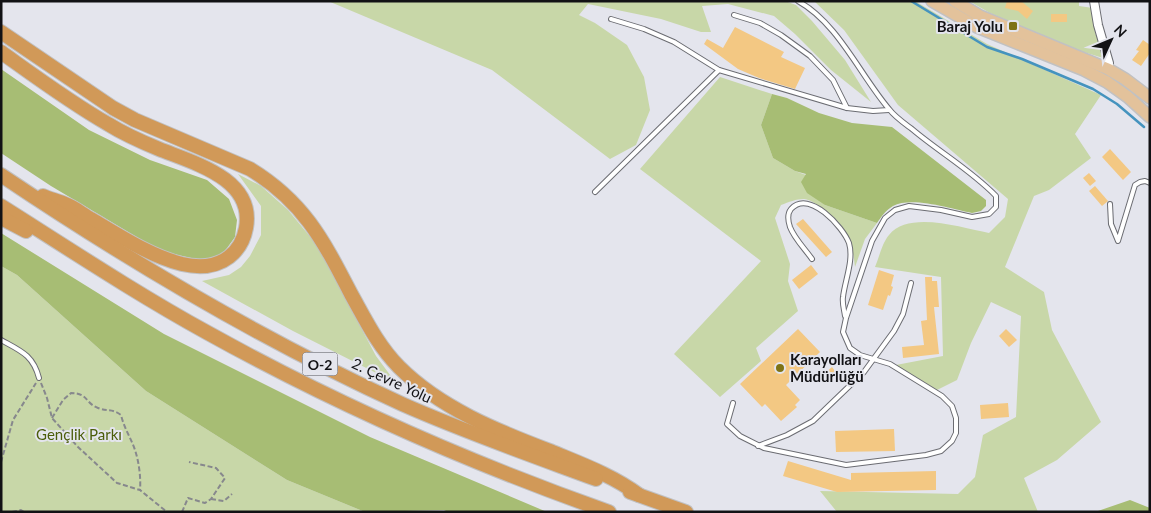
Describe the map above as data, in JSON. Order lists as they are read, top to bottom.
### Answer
{
  "streets": {
    "highway": ["O-2", "2. Çevre Yolu"]
  },
  "parks": ["Gençlik Parkı"],
  "places": {
    "transit": ["Baraj Yolu"],
    "other": ["Karayolları Müdürlüğü"]
  },
  "north": "top right"
}
